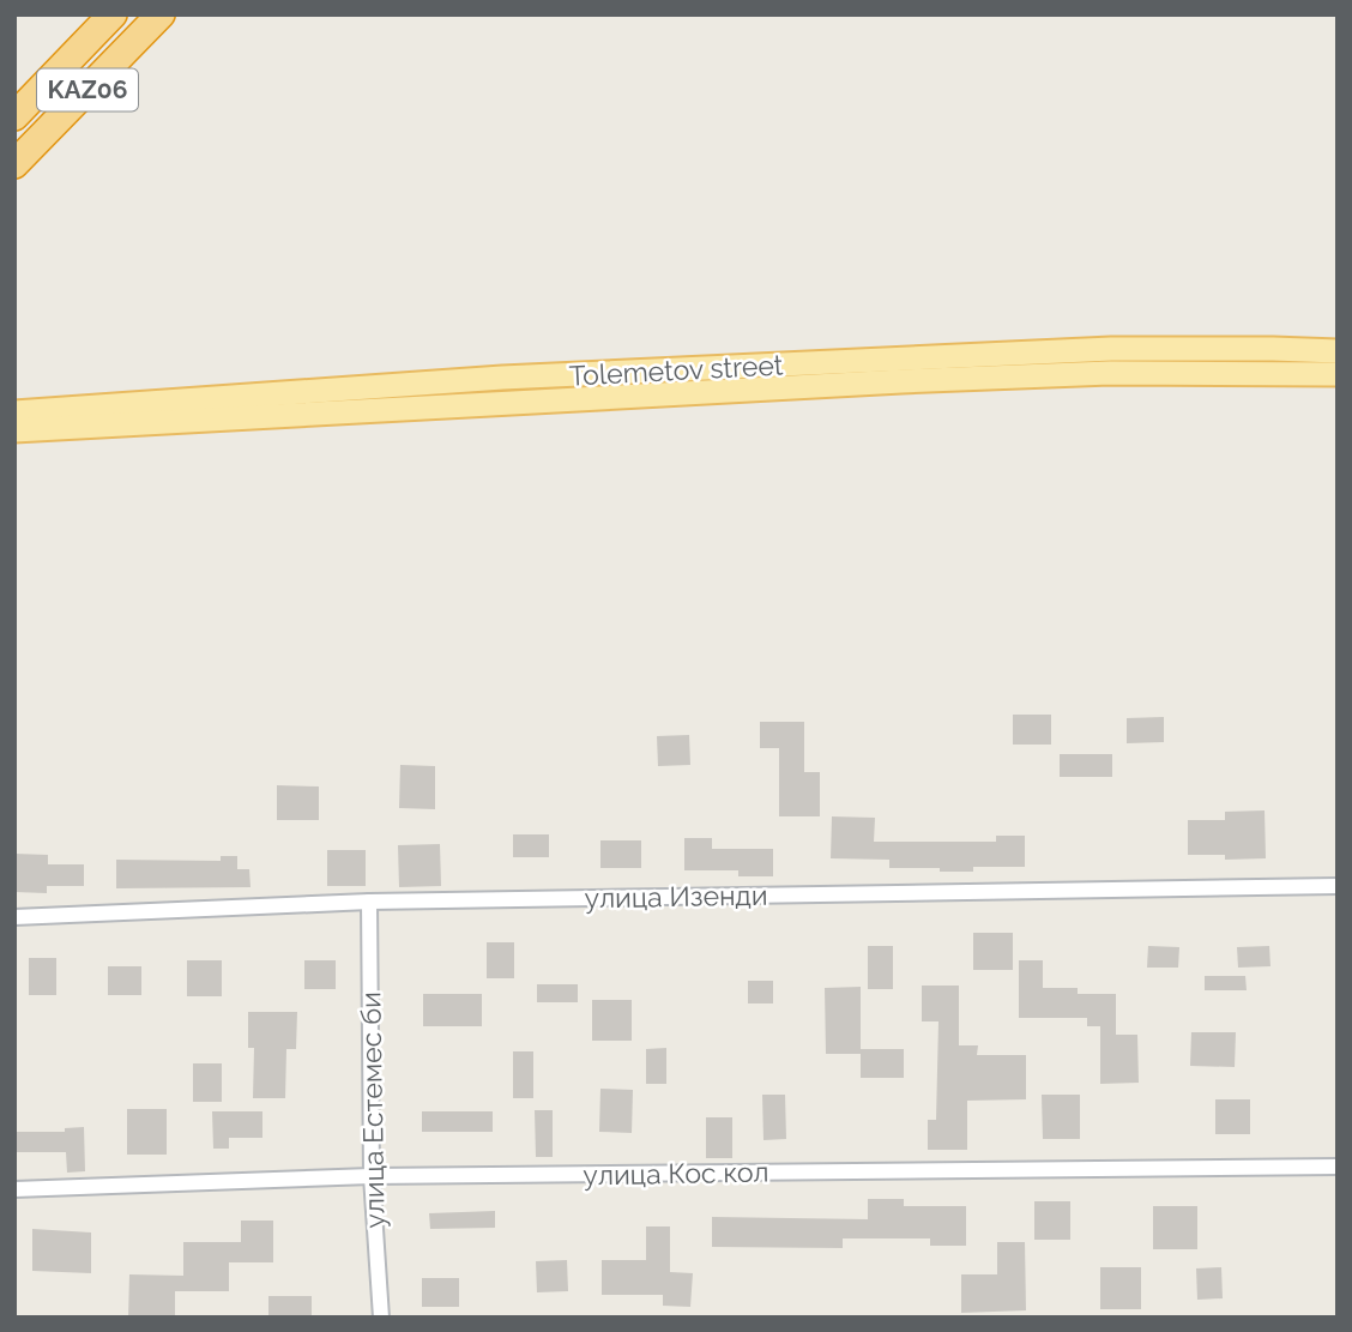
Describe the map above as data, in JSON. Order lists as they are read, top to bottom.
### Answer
{
  "streets": {
    "highway": ["KАZ06"],
    "main road": ["Tolemetov street"],
    "street": ["улица Изенди", "улица Естемес би", "улица Кос кол"]
  },
  "crossings": [
    ["улица Изенди", "улица Естемес би"],
    ["улица Естемес би", "улица Кос кол"]
  ]
}
